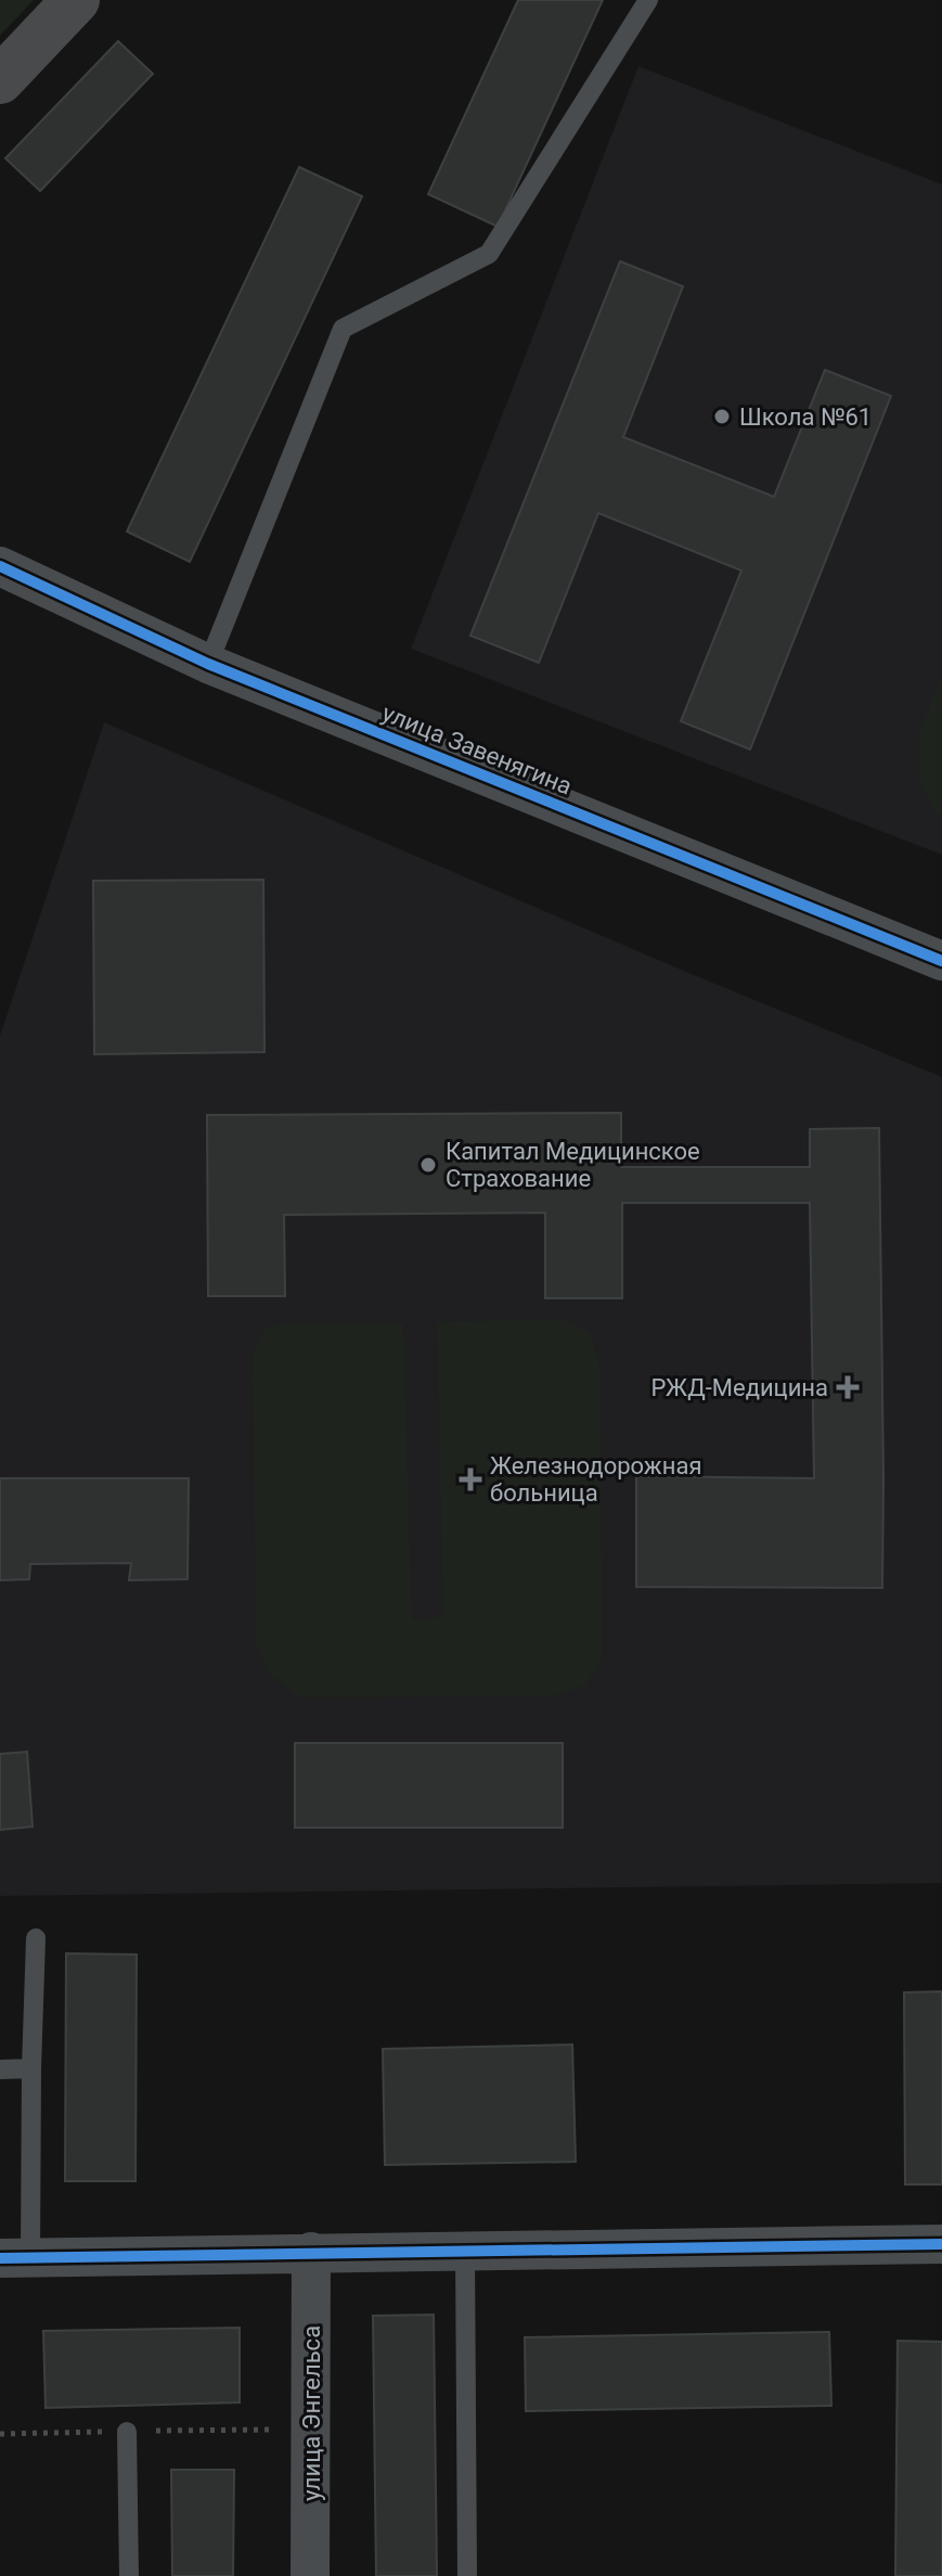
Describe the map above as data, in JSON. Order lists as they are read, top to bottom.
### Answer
{
  "streets": {
    "street": ["улица Завенягина", "улица Энгельса"]
  },
  "places": {
    "other": ["Школа №61", "Капитал Медицинское Страхование"],
    "health": ["РЖД-Медицина", "Железнодорожная больница"]
  }
}
